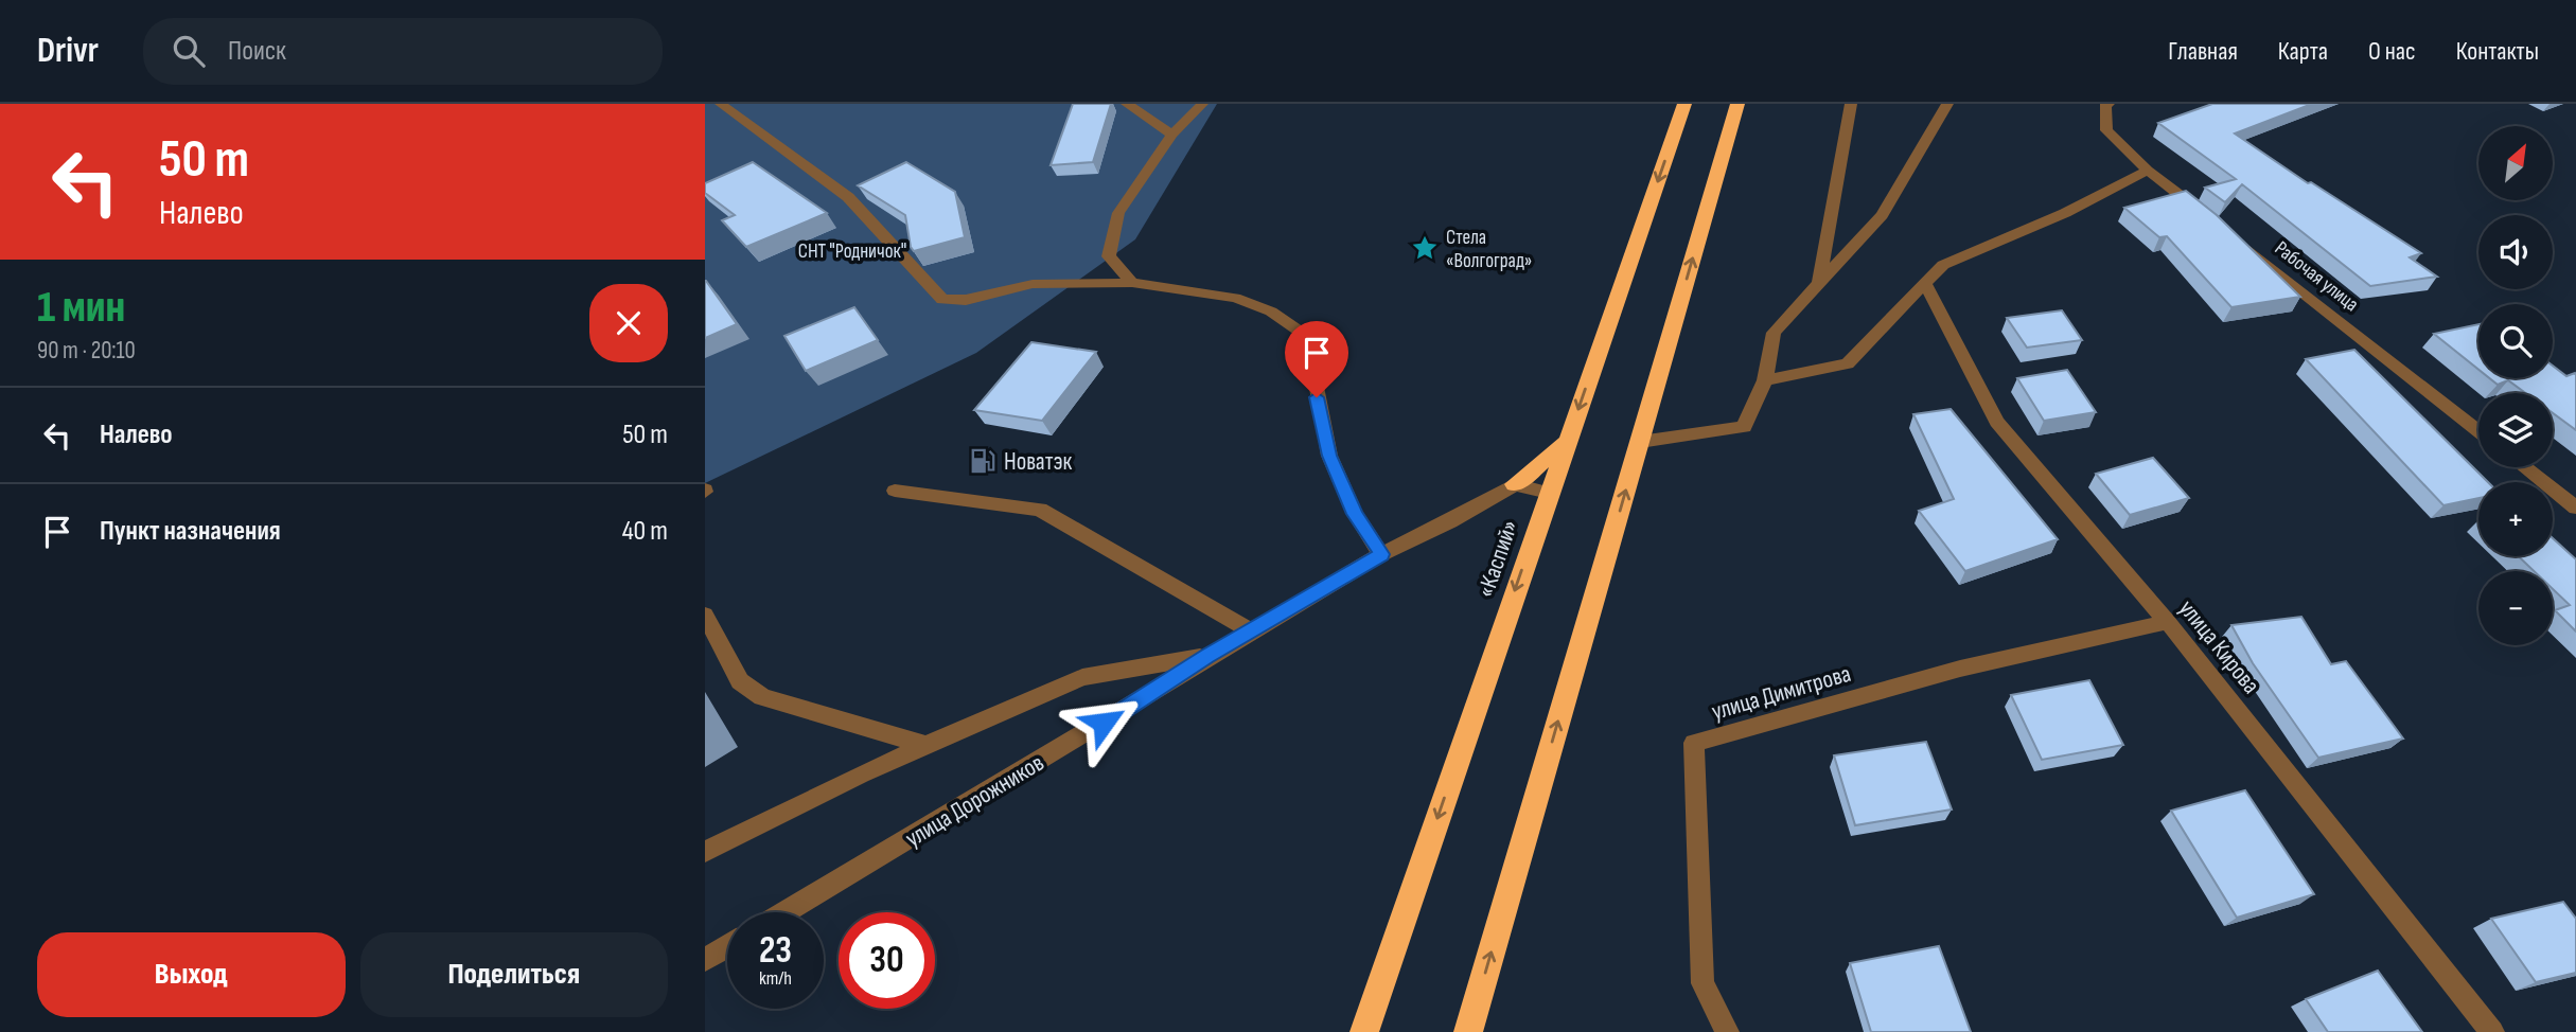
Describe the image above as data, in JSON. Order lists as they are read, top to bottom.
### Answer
{
  "streets": {
    "highway": ["«Каспий»"],
    "street": [
      "Рабочая улица",
      "улица Кирова",
      "улица Димитрова",
      "улица Дорожников"
    ]
  },
  "crossings": [
    ["улица Кирова", "улица Димитрова"]
  ],
  "parks": ["СНТ \"Родничок\""],
  "places": {
    "place": ["Стела «Волгоград»"],
    "fuel station": ["Новатэк"]
  },
  "north": "top right",
  "page": {
    "header": "Drivr",
    "search": "Поиск",
    "nav": [
      "Главная",
      "Карта",
      "О нас",
      "Контакты"
    ],
    "turn": ["50 m", "Налево"],
    "map_buttons": ["+", "−"],
    "heading": ["1 мин", "90 m · 20:10"],
    "list": [
      {
        "name": "Налево",
        "value": "50 m"
      },
      {
        "name": "Пункт назначения",
        "value": "40 m"
      }
    ],
    "speed": "23 km/h",
    "limit": "30",
    "buttons": ["Выход", "Поделиться"]
  }
}
